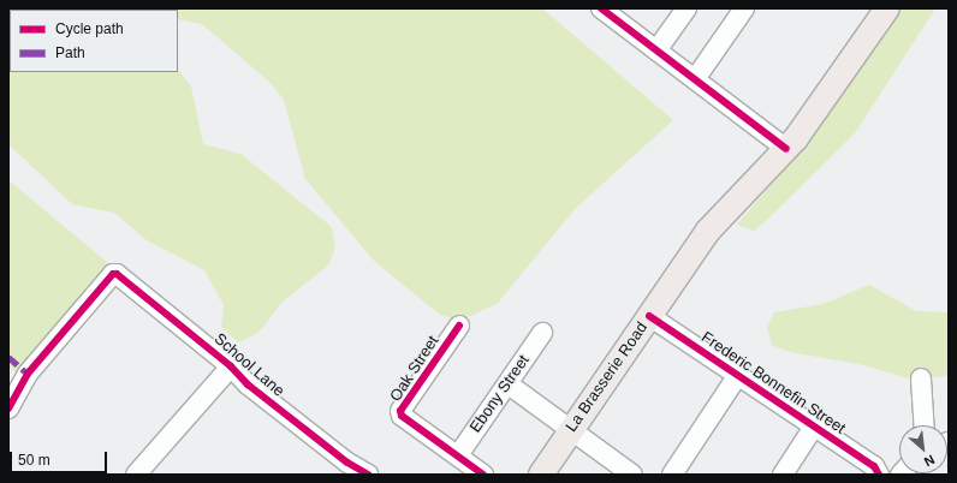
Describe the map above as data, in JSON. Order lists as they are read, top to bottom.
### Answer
{
  "streets": {
    "main road": ["La Brasserie Road"],
    "street": [
      "School Lane",
      "Oak Street",
      "Frederic Bonnefin Street",
      "Ebony Street"
    ]
  },
  "crossings": [
    ["Oak Street", "Ebony Street"],
    ["La Brasserie Road", "Frederic Bonnefin Street"]
  ],
  "legend": ["Cycle path", "Path"],
  "scale_bar": "50 m",
  "north": "bottom right"
}
